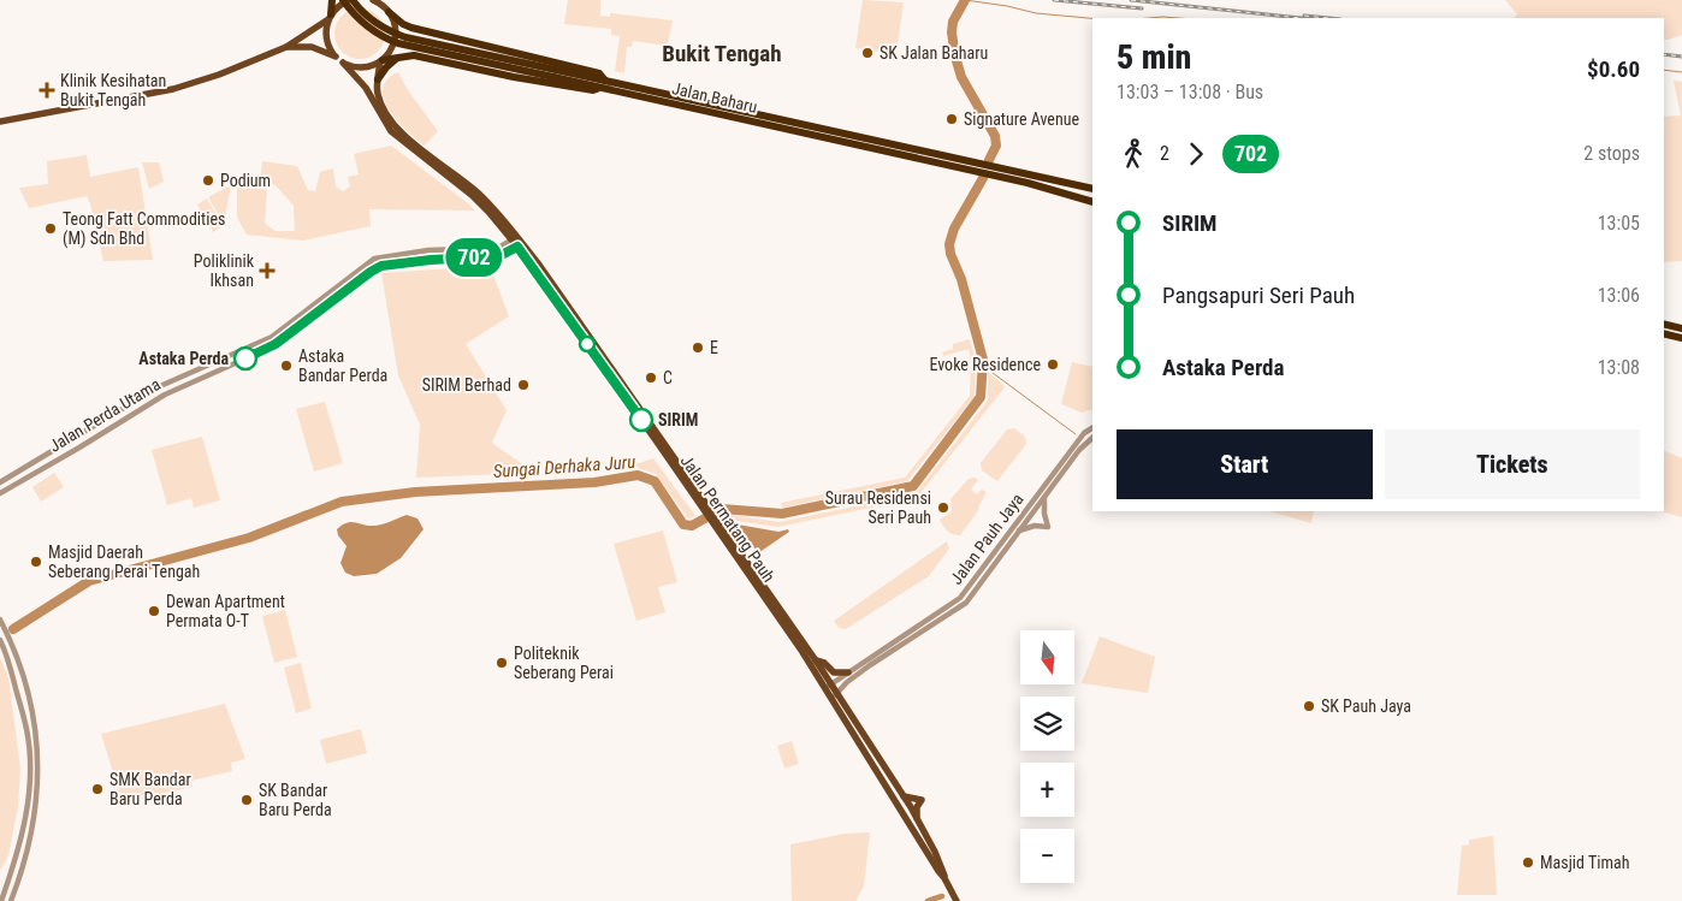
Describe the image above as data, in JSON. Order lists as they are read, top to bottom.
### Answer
{
  "streets": {
    "highway": ["Jalan Baharu"],
    "main road": ["Jalan Permatang Pauh"],
    "street": ["Jalan Perda Utama", "Jalan Pauh Jaya"]
  },
  "crossings": [
    ["Jalan Perda Utama", "Jalan Permatang Pauh"],
    ["Jalan Permatang Pauh", "Jalan Pauh Jaya"]
  ],
  "districts": ["Bukit Tengah"],
  "water": ["Sungai Derhaka Juru"],
  "places": {
    "other": [
      "SK Jalan Baharu",
      "Signature Avenue",
      "Podium",
      "Teong Fatt Commodities (M) Sdn Bhd",
      "E",
      "Astaka Perda",
      "Evoke Residence",
      "Astaka Bandar Perda",
      "C",
      "SIRIM Berhad",
      "SIRIM",
      "Surau Residensi Seri Pauh",
      "Masjid Daerah Seberang Perai Tengah",
      "Dewan Apartment Permata O-T",
      "Politeknik Seberang Perai",
      "SK Pauh Jaya",
      "SMK Bandar Baru Perda",
      "SK Bandar Baru Perda",
      "Masjid Timah"
    ],
    "health": ["Klinik Kesihatan Bukit Tengah", "Poliklinik Ikhsan"]
  },
  "lines": ["bus line 702"],
  "north": "bottom",
  "page": {
    "on_map": "702",
    "heading": ["5 min", "13:03 – 13:08 · Bus", "$0.60"],
    "legs": ["2", "702", "2 stops"],
    "list": [
      {
        "name": "SIRIM",
        "value": "13:05"
      },
      {
        "name": "Pangsapuri Seri Pauh",
        "value": "13:06"
      },
      {
        "name": "Astaka Perda",
        "value": "13:08"
      }
    ],
    "buttons": ["Start", "Tickets"],
    "map_buttons": ["+", "−"]
  }
}
